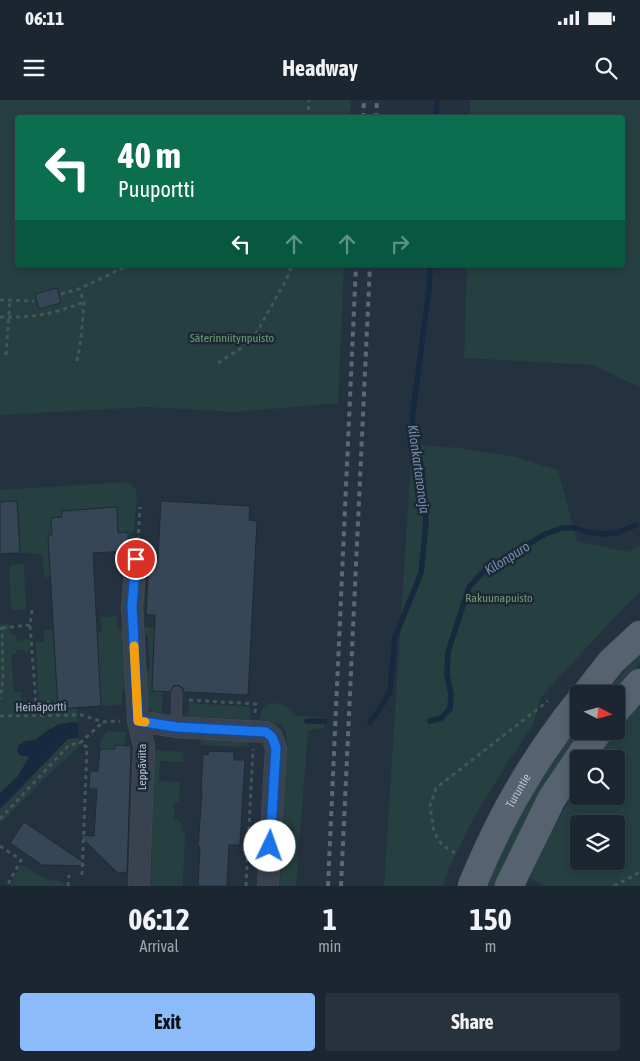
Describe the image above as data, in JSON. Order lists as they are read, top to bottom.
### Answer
{
  "streets": {
    "main road": ["Turuntie"],
    "street": ["Leppäviita"],
    "path": ["Heinäportti"]
  },
  "water": ["Kilonkartanonoja", "Kilonpuro"],
  "parks": ["Säterinniitynpuisto", "Rakuunapuisto"],
  "north": "right",
  "page": {
    "status": "06:11",
    "header": "Headway",
    "turn": ["40 m", "Puuportti"],
    "eta": [
      "06:12",
      "Arrival",
      "1",
      "min",
      "150",
      "m"
    ],
    "buttons": ["Exit", "Share"]
  }
}
